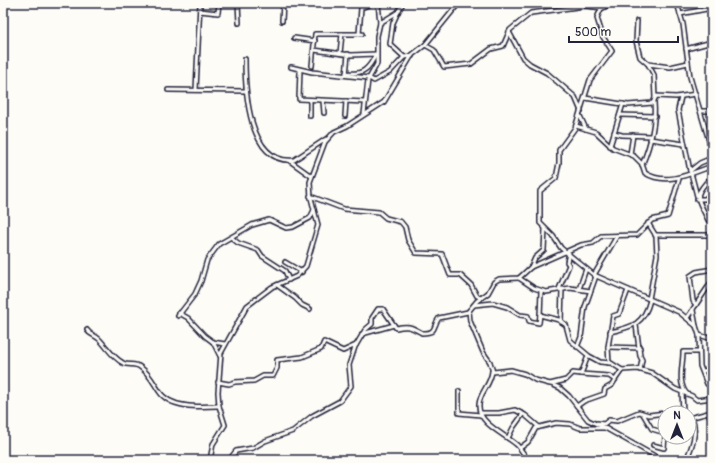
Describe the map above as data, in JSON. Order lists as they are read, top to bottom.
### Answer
{
  "scale_bar": "500 m",
  "north": "top"
}
